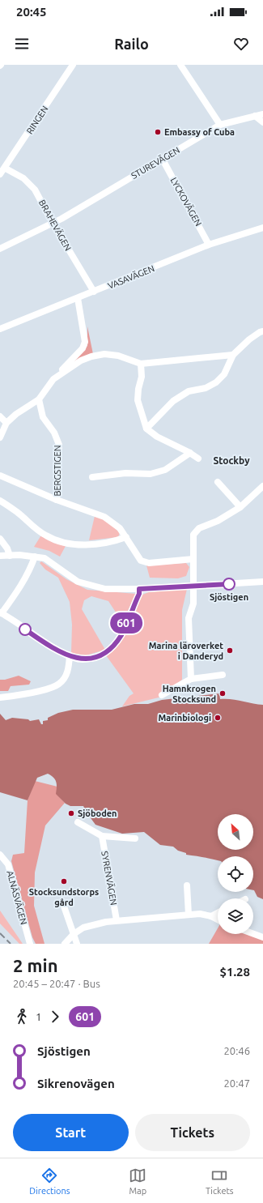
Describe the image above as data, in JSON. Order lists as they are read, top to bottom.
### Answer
{
  "streets": {
    "street": [
      "RINGEN",
      "STUREVÄGEN",
      "LYCKOVÄGEN",
      "BRAHEVÄGEN",
      "VASAVÄGEN",
      "BERGSTIGEN",
      "SYRENVÄGEN",
      "ALNÄSVÄGEN"
    ]
  },
  "crossings": [
    ["RINGEN", "BRAHEVÄGEN"],
    ["STUREVÄGEN", "LYCKOVÄGEN"],
    ["STUREVÄGEN", "BRAHEVÄGEN"],
    ["LYCKOVÄGEN", "VASAVÄGEN"],
    ["BRAHEVÄGEN", "VASAVÄGEN"]
  ],
  "districts": ["Stockby"],
  "places": [
    "Embassy of Cuba",
    "Sjöstigen",
    "Marina läroverket i Danderyd",
    "Hamnkrogen Stocksund",
    "Marinbiologi",
    "Sjöboden",
    "Stocksundstorps gård"
  ],
  "lines": ["bus line 601"],
  "north": "top left",
  "page": {
    "status": "20:45",
    "header": "Railo",
    "on_map": "601",
    "heading": ["2 min", "20:45 – 20:47 · Bus", "$1.28"],
    "legs": ["1", "601"],
    "list": [
      {
        "name": "Sjöstigen",
        "value": "20:46"
      },
      {
        "name": "Sikrenovägen",
        "value": "20:47"
      }
    ],
    "buttons": ["Start", "Tickets"],
    "tabs": ["Directions", "Map", "Tickets"]
  }
}
